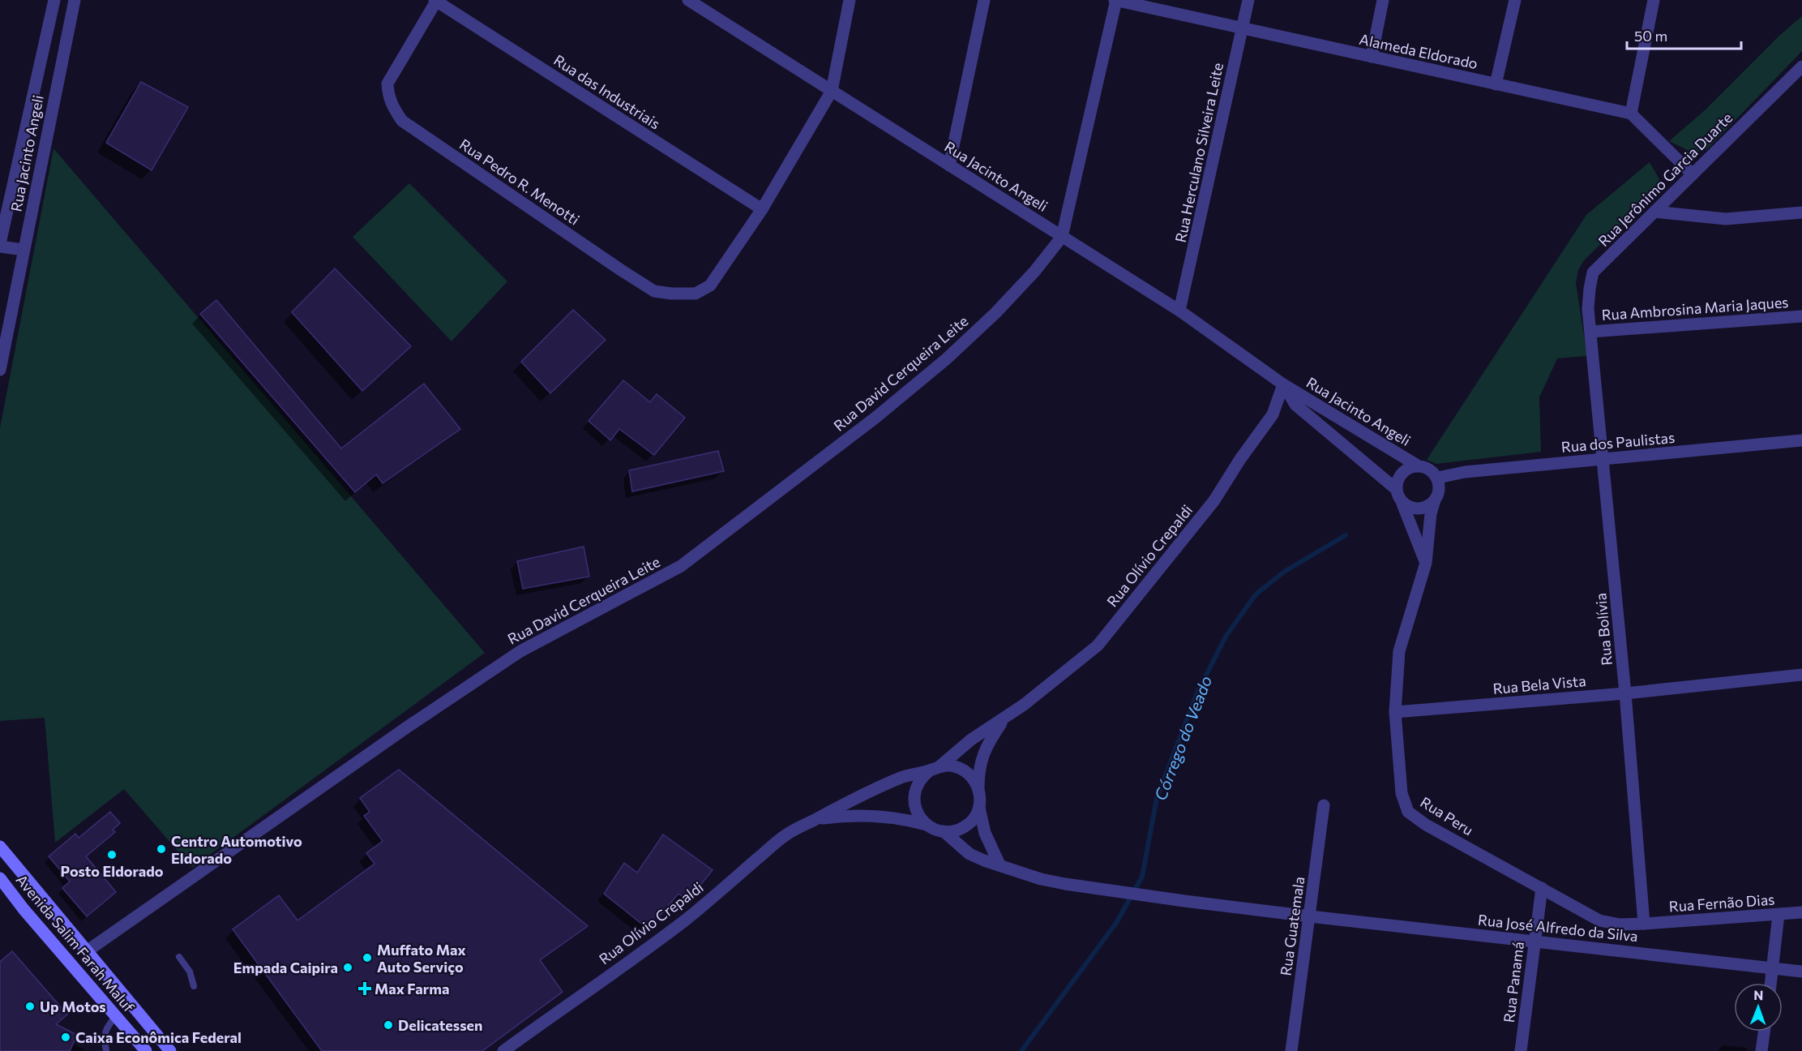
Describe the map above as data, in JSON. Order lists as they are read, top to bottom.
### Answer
{
  "streets": {
    "main road": ["Avenida Salim Farah Maluf"],
    "street": [
      "Alameda Eldorado",
      "Rua das Industriais",
      "Rua Herculano Silveira Leite",
      "Rua Jacinto Angeli",
      "Rua Jerônimo Garcia Duarte",
      "Rua Pedro R. Menotti",
      "Rua Ambrosina Maria Jaques",
      "Rua David Cerqueira Leite",
      "Rua dos Paulistas",
      "Rua Olívio Crepaldi",
      "Rua Bolívia",
      "Rua Bela Vista",
      "Rua Peru",
      "Rua Fernão Dias",
      "Rua Guatemala",
      "Rua José Alfredo da Silva",
      "Rua Panamá"
    ]
  },
  "crossings": [
    ["Alameda Eldorado", "Rua Herculano Silveira Leite"],
    ["Rua das Industriais", "Rua Pedro R. Menotti"],
    ["Rua Herculano Silveira Leite", "Rua Jacinto Angeli"],
    ["Rua Jacinto Angeli", "Rua David Cerqueira Leite"],
    ["Rua Jacinto Angeli", "Rua dos Paulistas"],
    ["Rua Jacinto Angeli", "Rua Olívio Crepaldi"],
    ["Rua Jacinto Angeli", "Rua Peru"],
    ["Rua Jerônimo Garcia Duarte", "Rua Ambrosina Maria Jaques"],
    ["Rua Jerônimo Garcia Duarte", "Rua Bolívia"],
    ["Rua Ambrosina Maria Jaques", "Rua Bolívia"],
    ["Rua David Cerqueira Leite", "Avenida Salim Farah Maluf"],
    ["Rua dos Paulistas", "Rua Bolívia"],
    ["Rua dos Paulistas", "Rua Peru"],
    ["Rua Olívio Crepaldi", "Rua José Alfredo da Silva"],
    ["Rua Bolívia", "Rua Bela Vista"],
    ["Rua Bolívia", "Rua Peru"],
    ["Rua Bolívia", "Rua Fernão Dias"],
    ["Rua Bela Vista", "Rua Peru"],
    ["Rua Peru", "Rua Fernão Dias"],
    ["Rua Peru", "Rua Panamá"],
    ["Rua Guatemala", "Rua José Alfredo da Silva"],
    ["Rua José Alfredo da Silva", "Rua Panamá"]
  ],
  "water": ["Córrego do Veado"],
  "places": {
    "other": [
      "Centro Automotivo Eldorado",
      "Posto Eldorado",
      "Muffato Max Auto Serviço",
      "Empada Caipira",
      "Up Motos",
      "Delicatessen",
      "Caixa Econômica Federal"
    ],
    "health": ["Max Farma"]
  },
  "scale_bar": "50 m",
  "north": "top"
}
